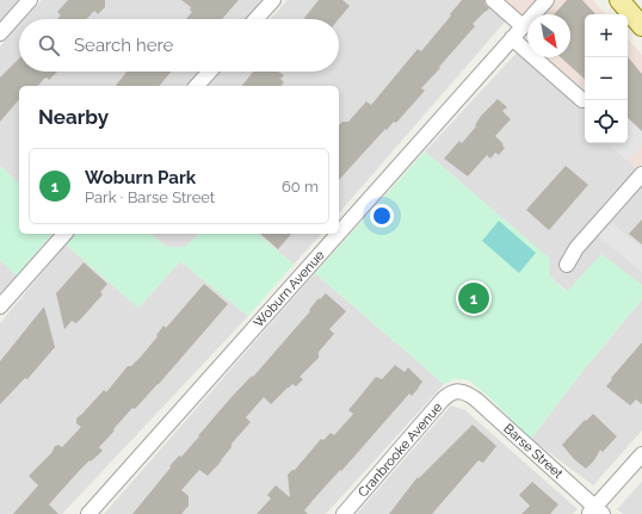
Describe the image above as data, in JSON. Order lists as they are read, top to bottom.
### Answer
{
  "streets": {
    "street": ["Woburn Avenue", "Cranbrooke Avenue", "Barse Street"]
  },
  "crossings": [
    ["Cranbrooke Avenue", "Barse Street"]
  ],
  "north": "bottom right",
  "page": {
    "map_buttons": ["+", "−"],
    "search": "Search here",
    "heading": "Nearby",
    "list": [
      {
        "mark": "1",
        "name": "Woburn Park",
        "note": "Park · Barse Street",
        "value": "60 m"
      }
    ],
    "pins": "1"
  }
}
